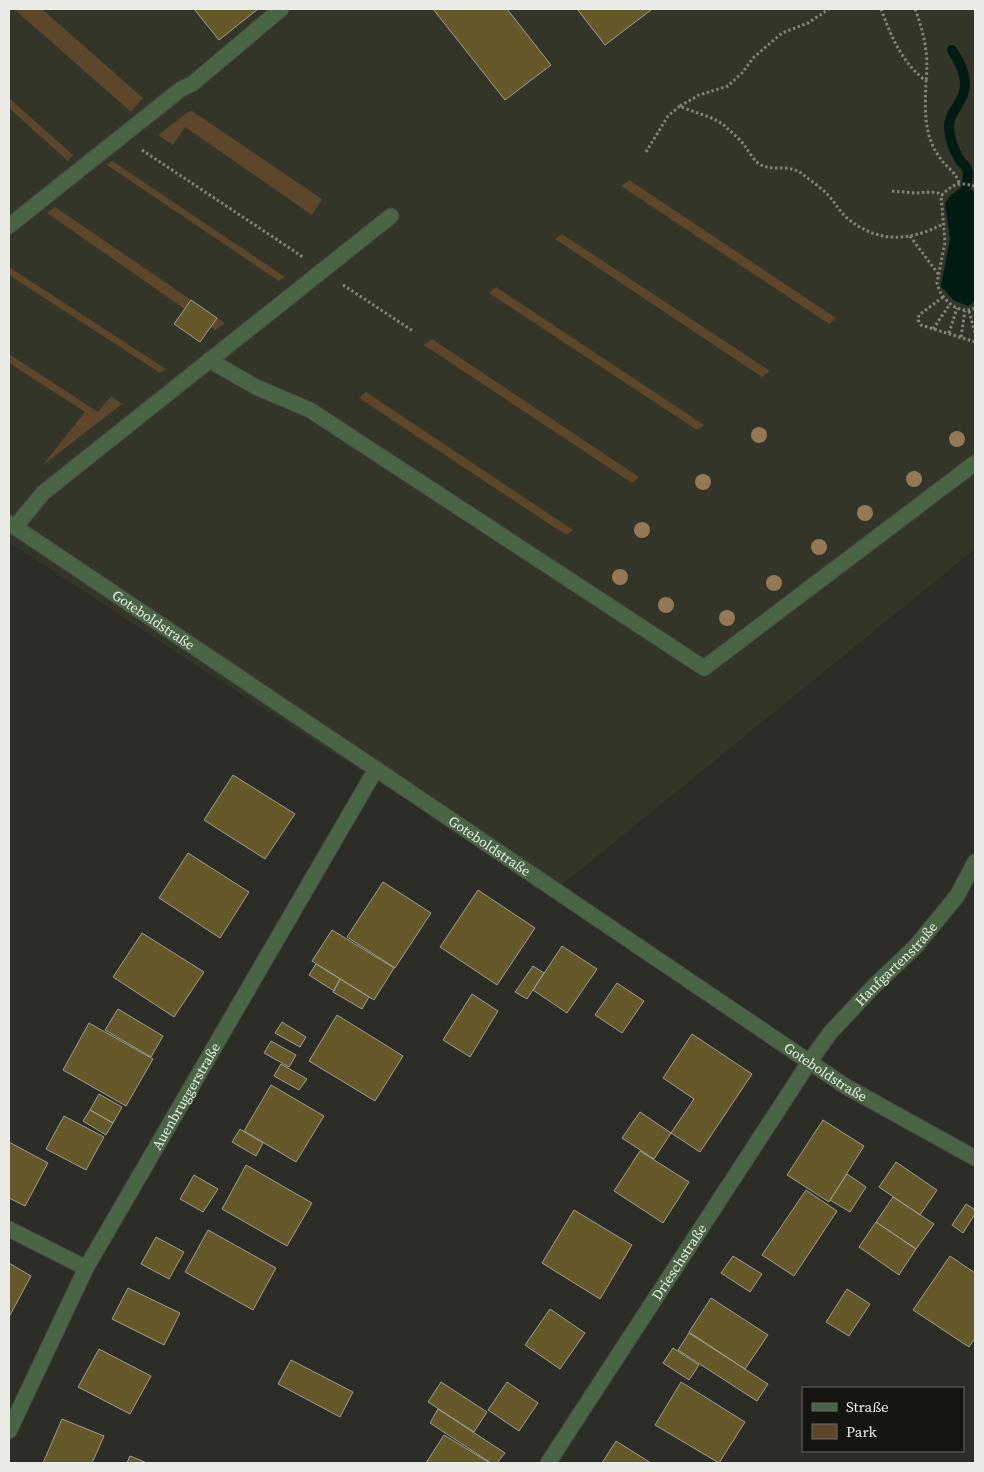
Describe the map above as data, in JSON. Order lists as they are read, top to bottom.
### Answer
{
  "streets": {
    "street": [
      "Goteboldstraße",
      "Hanfgartenstraße",
      "Auenbruggerstraße",
      "Drieschstraße"
    ]
  },
  "crossings": [
    ["Goteboldstraße", "Hanfgartenstraße"],
    ["Goteboldstraße", "Auenbruggerstraße"],
    ["Goteboldstraße", "Drieschstraße"],
    ["Hanfgartenstraße", "Drieschstraße"]
  ],
  "legend": ["Straße", "Park"]
}
